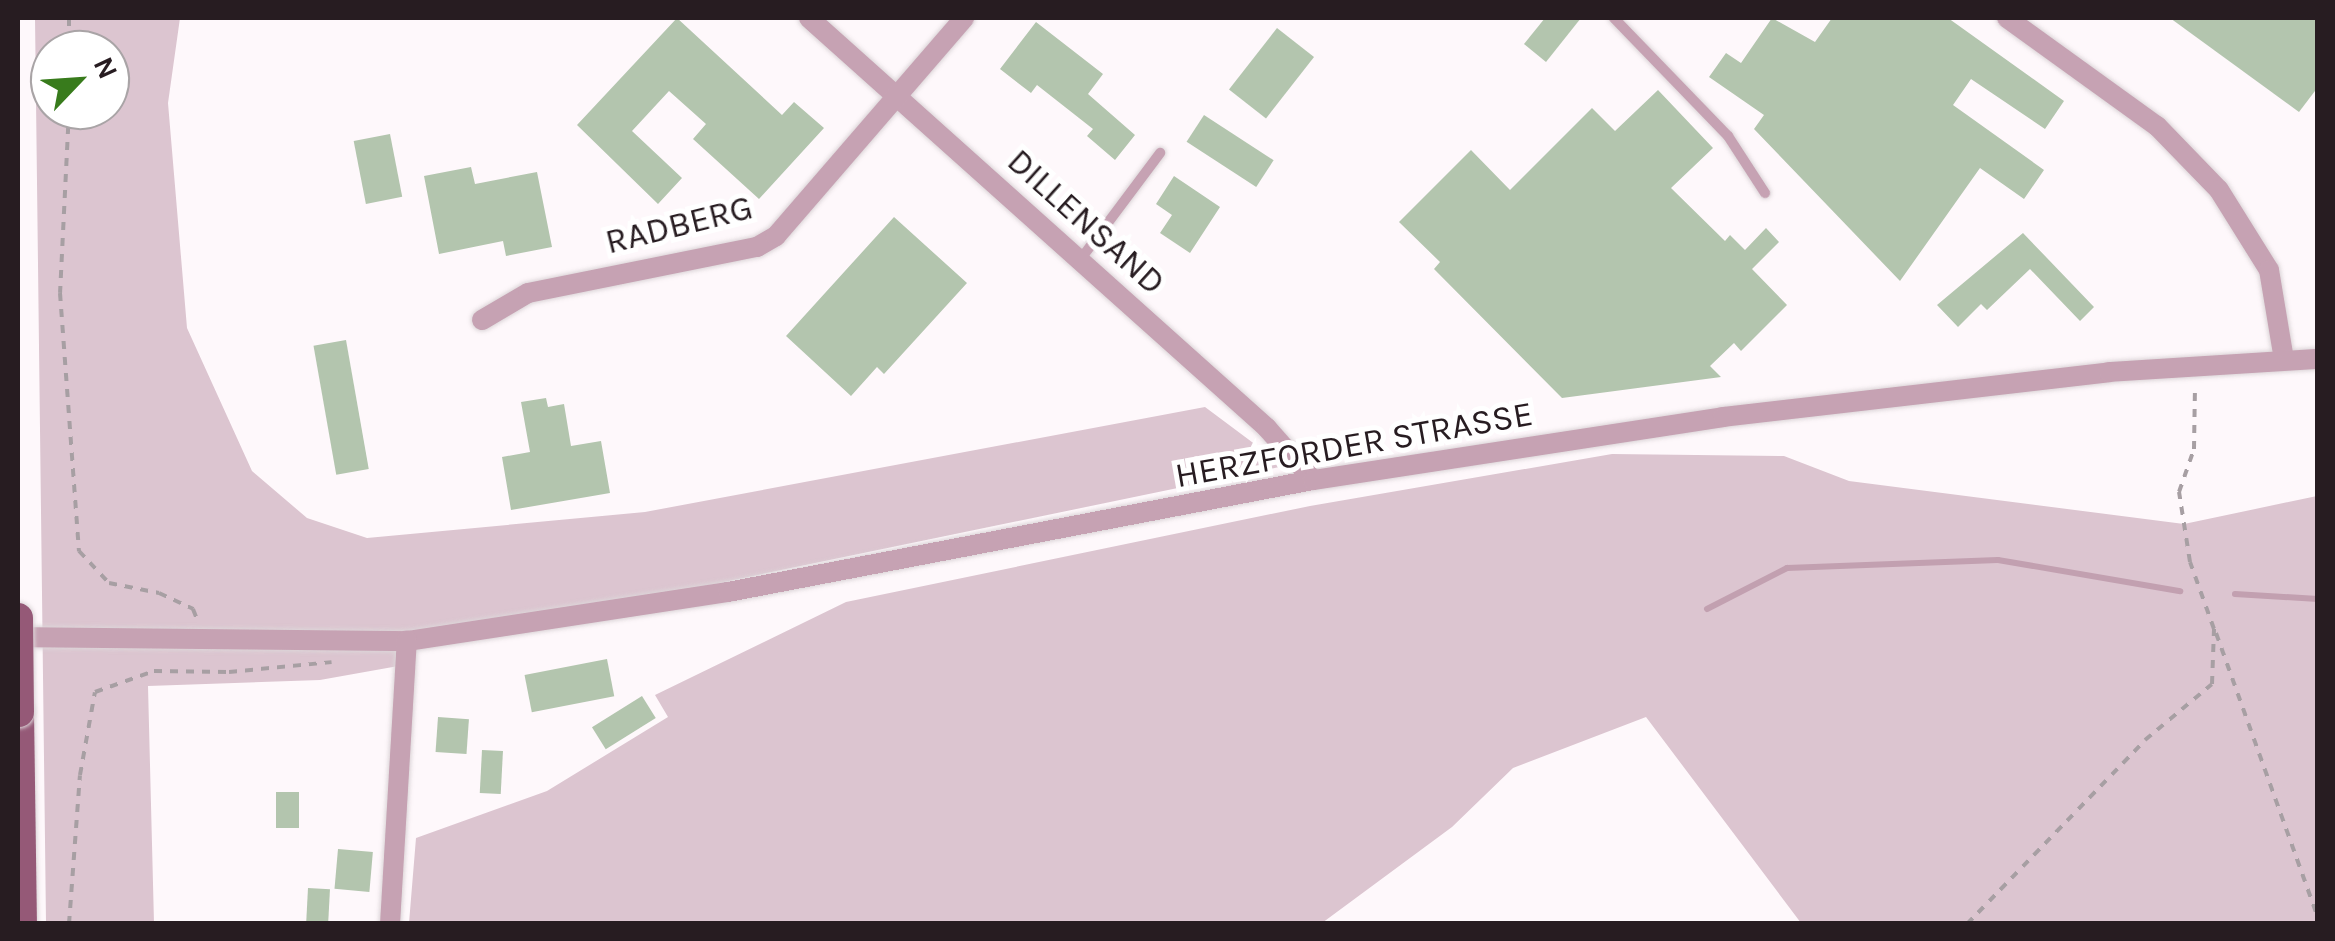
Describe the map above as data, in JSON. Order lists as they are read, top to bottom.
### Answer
{
  "streets": {
    "street": ["DILLENSAND", "RADBERG", "HERZFORDER STRASSE"]
  },
  "crossings": [
    ["DILLENSAND", "RADBERG"],
    ["DILLENSAND", "HERZFORDER STRASSE"]
  ],
  "north": "top right"
}
